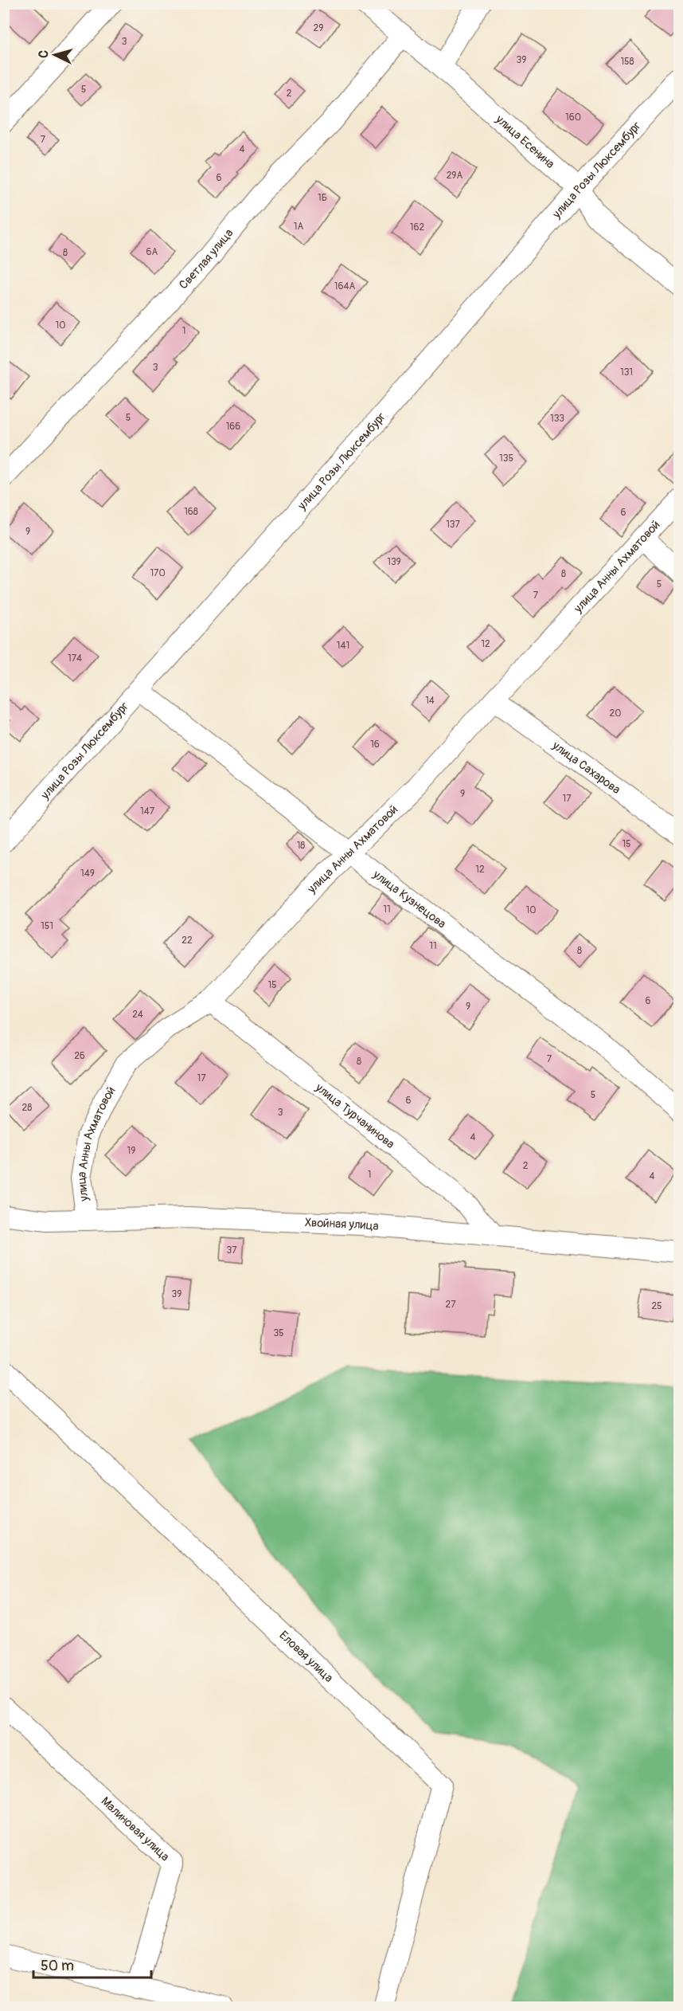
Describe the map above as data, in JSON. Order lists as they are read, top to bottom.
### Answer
{
  "streets": {
    "street": [
      "улица Есенина",
      "улица Розы Люксембург",
      "Светлая улица",
      "улица Анны Ахматовой",
      "улица Сахарова",
      "улица Кузнецова",
      "улица Турчанинова",
      "Хвойная улица",
      "Еловая улица",
      "Малиновая улица"
    ]
  },
  "crossings": [
    ["улица Есенина", "улица Розы Люксембург"],
    ["улица Есенина", "Светлая улица"],
    ["улица Розы Люксембург", "улица Кузнецова"],
    ["улица Анны Ахматовой", "улица Сахарова"],
    ["улица Анны Ахматовой", "улица Кузнецова"],
    ["улица Анны Ахматовой", "улица Турчанинова"],
    ["улица Анны Ахматовой", "Хвойная улица"],
    ["улица Турчанинова", "Хвойная улица"]
  ],
  "house_numbers": [
    "29",
    "3",
    "39",
    "158",
    "5",
    "2",
    "160",
    "7",
    "4",
    "29А",
    "6",
    "1Б",
    "1А",
    "162",
    "6А",
    "8",
    "164А",
    "10",
    "1",
    "3",
    "131",
    "5",
    "133",
    "166",
    "135",
    "168",
    "6",
    "137",
    "9",
    "139",
    "170",
    "8",
    "5",
    "7",
    "12",
    "141",
    "174",
    "14",
    "20",
    "16",
    "9",
    "17",
    "147",
    "15",
    "18",
    "12",
    "149",
    "11",
    "10",
    "151",
    "22",
    "11",
    "8",
    "15",
    "6",
    "9",
    "24",
    "26",
    "7",
    "8",
    "17",
    "5",
    "6",
    "28",
    "3",
    "4",
    "19",
    "2",
    "1",
    "4",
    "37",
    "39",
    "27",
    "25",
    "35"
  ],
  "scale_bar": "50 m",
  "north": "left"
}
